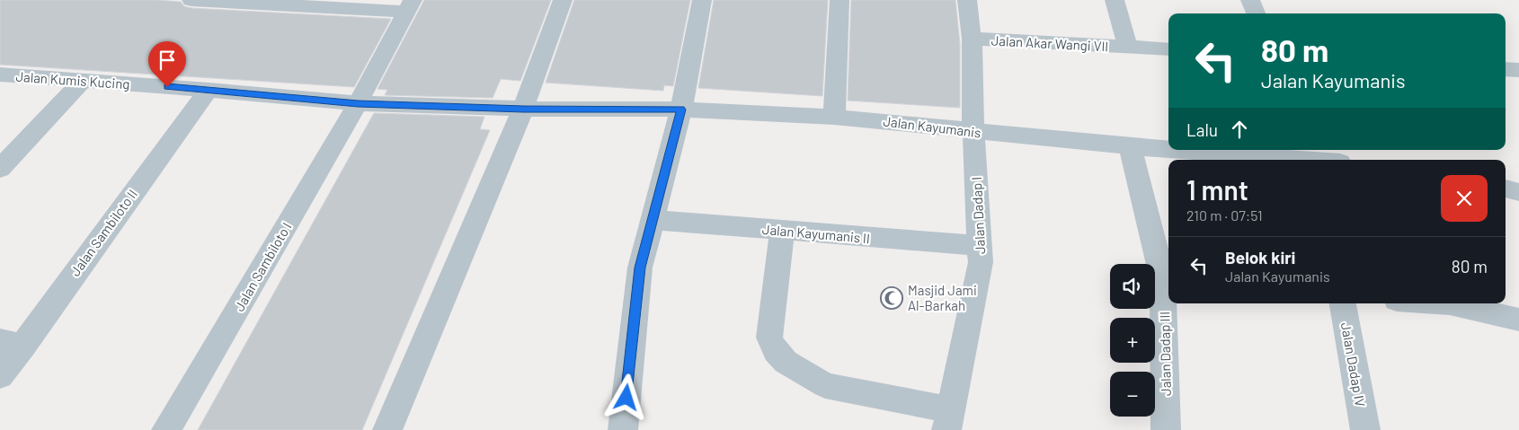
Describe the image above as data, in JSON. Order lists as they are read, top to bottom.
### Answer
{
  "streets": {
    "street": [
      "Jalan Akar Wangi VII",
      "Jalan Kumis Kucing",
      "Jalan Kayumanis",
      "Jalan Dadap I",
      "Jalan Sambiloto II",
      "Jalan Kayumanis II",
      "Jalan Sambiloto I",
      "Jalan Dadap III",
      "Jalan Dadap IV"
    ]
  },
  "crossings": [
    ["Jalan Akar Wangi VII", "Jalan Dadap I"],
    ["Jalan Kumis Kucing", "Jalan Kayumanis"],
    ["Jalan Kumis Kucing", "Jalan Sambiloto II"],
    ["Jalan Kumis Kucing", "Jalan Sambiloto I"],
    ["Jalan Kayumanis", "Jalan Dadap I"],
    ["Jalan Kayumanis", "Jalan Dadap III"],
    ["Jalan Dadap I", "Jalan Kayumanis II"]
  ],
  "places": {
    "mosque": ["Masjid Jami Al-Barkah"]
  },
  "page": {
    "turn": ["80 m", "Jalan Kayumanis"],
    "then": "Lalu",
    "heading": ["1 mnt", "210 m · 07:51"],
    "list": [
      {
        "name": "Belok kiri",
        "note": "Jalan Kayumanis",
        "value": "80 m"
      }
    ],
    "map_buttons": ["+", "−"]
  }
}
